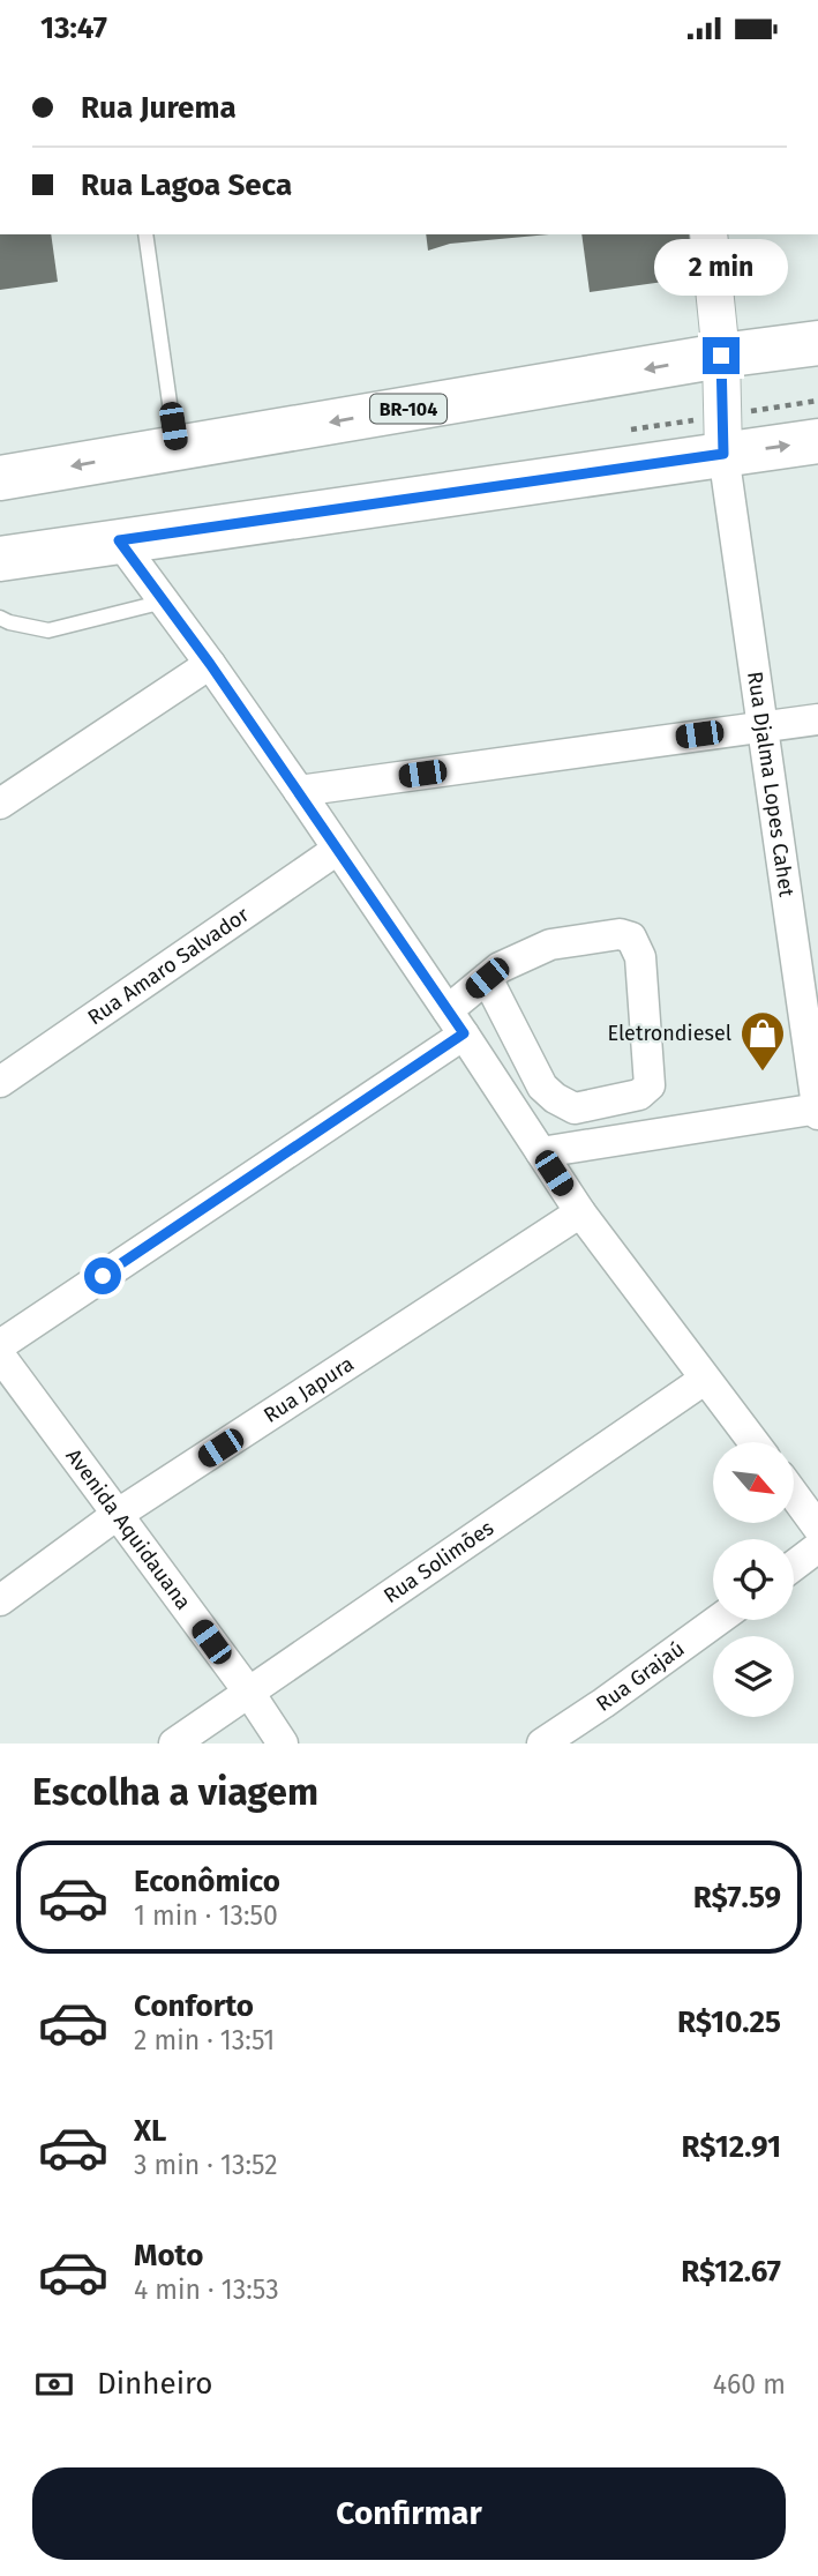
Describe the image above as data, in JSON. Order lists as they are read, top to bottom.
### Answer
{
  "streets": {
    "highway": ["BR-104"],
    "street": [
      "Rua Djalma Lopes Cahet",
      "Rua Amaro Salvador",
      "Rua Japura",
      "Avenida Aquidauana",
      "Rua Solimões",
      "Rua Grajaú"
    ]
  },
  "crossings": [
    ["Rua Japura", "Avenida Aquidauana"],
    ["Avenida Aquidauana", "Rua Solimões"]
  ],
  "places": {
    "shop": ["Eletrondiesel"]
  },
  "north": "bottom right",
  "page": {
    "status": "13:47",
    "banner": ["Rua Jurema", "Rua Lagoa Seca"],
    "bubble": "2 min",
    "heading": "Escolha a viagem",
    "list": [
      {
        "name": "Econômico",
        "note": "1 min · 13:50",
        "value": "R$7.59"
      },
      {
        "name": "Conforto",
        "note": "2 min · 13:51",
        "value": "R$10.25"
      },
      {
        "name": "XL",
        "note": "3 min · 13:52",
        "value": "R$12.91"
      },
      {
        "name": "Moto",
        "note": "4 min · 13:53",
        "value": "R$12.67"
      }
    ],
    "pay": ["Dinheiro", "460 m"],
    "buttons": "Confirmar"
  }
}
